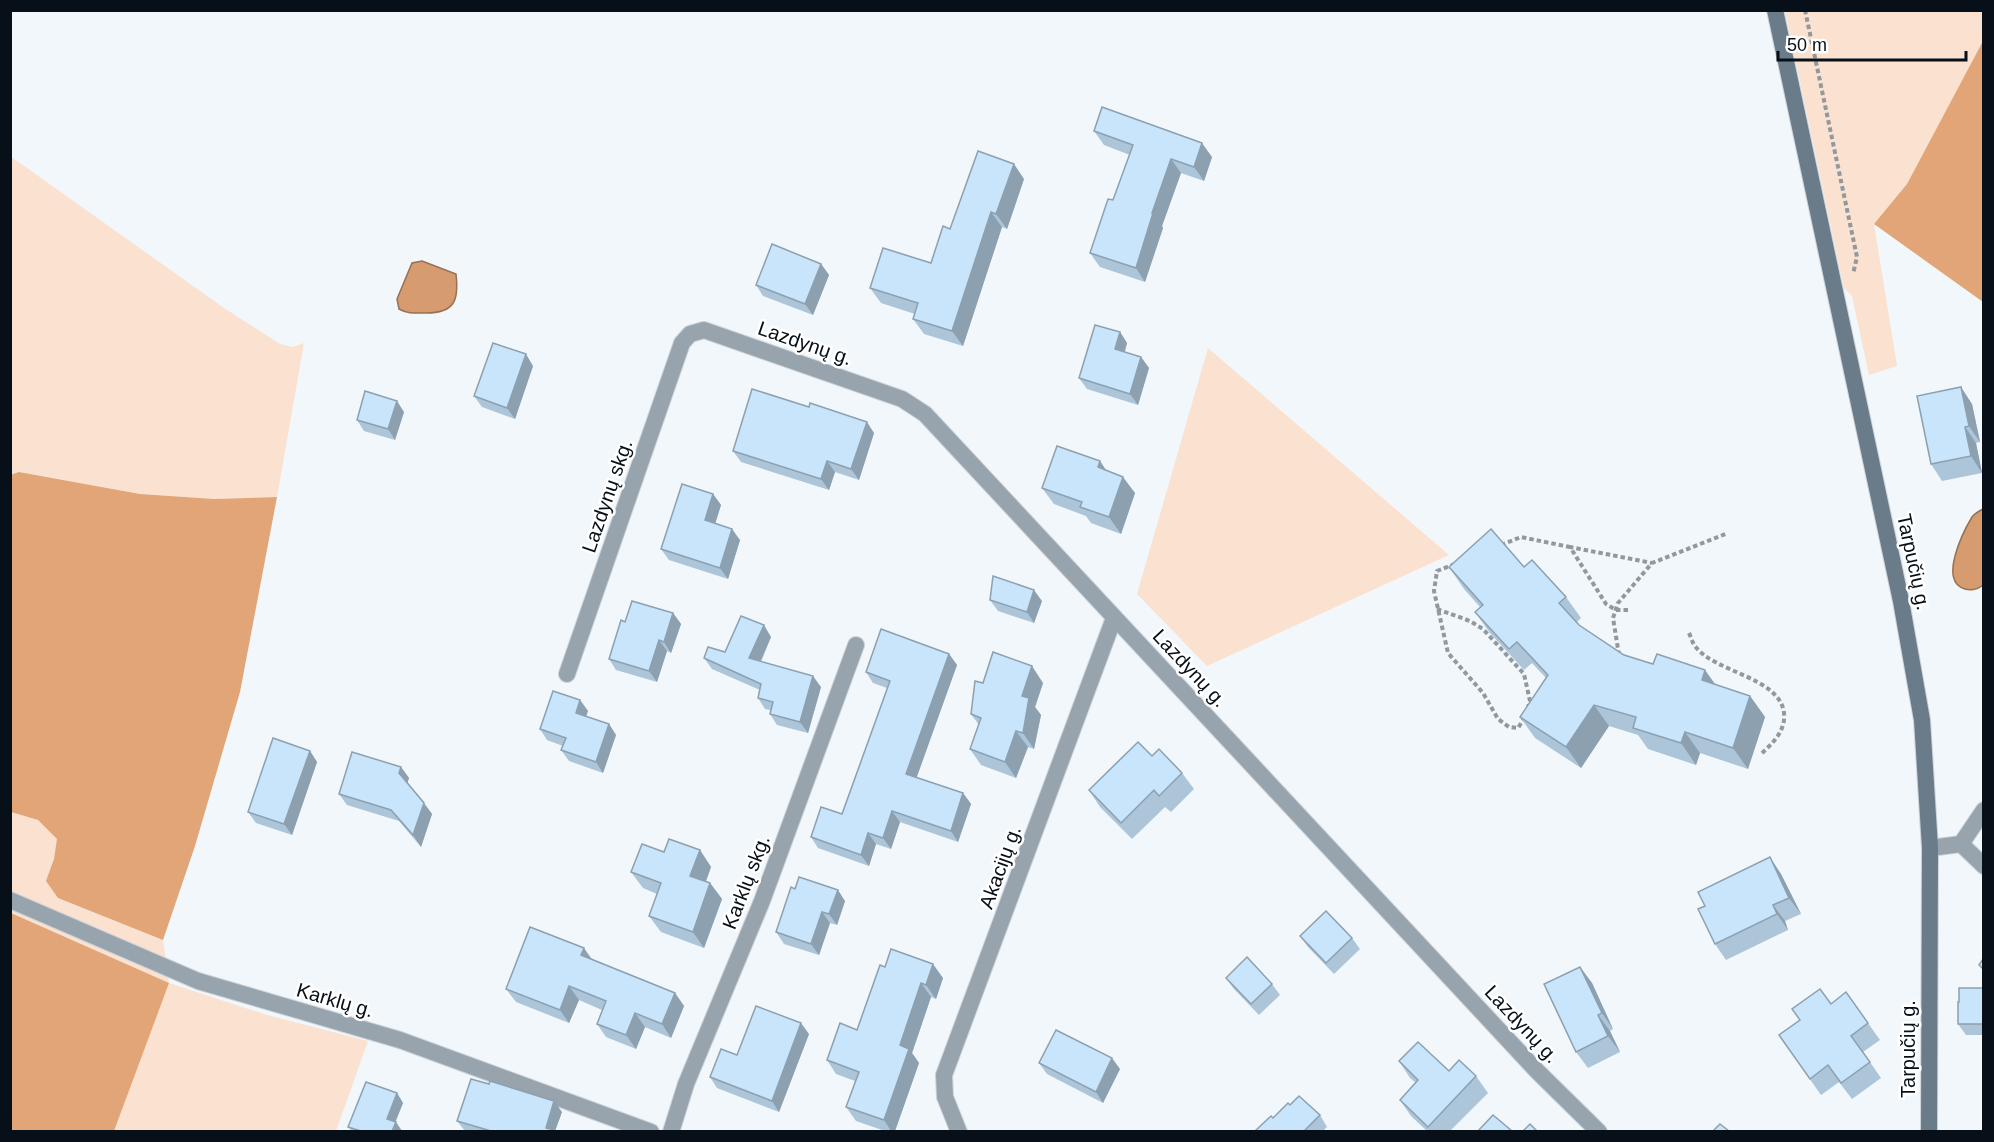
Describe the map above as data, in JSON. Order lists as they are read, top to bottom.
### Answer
{
  "streets": {
    "main road": ["Tarpučių g."],
    "street": [
      "Lazdynų g.",
      "Lazdynų skg.",
      "Akacijų g.",
      "Karklų skg.",
      "Karklų g."
    ]
  },
  "crossings": [
    ["Lazdynų g.", "Lazdynų skg."],
    ["Lazdynų g.", "Akacijų g."]
  ],
  "scale_bar": "50 m"
}
